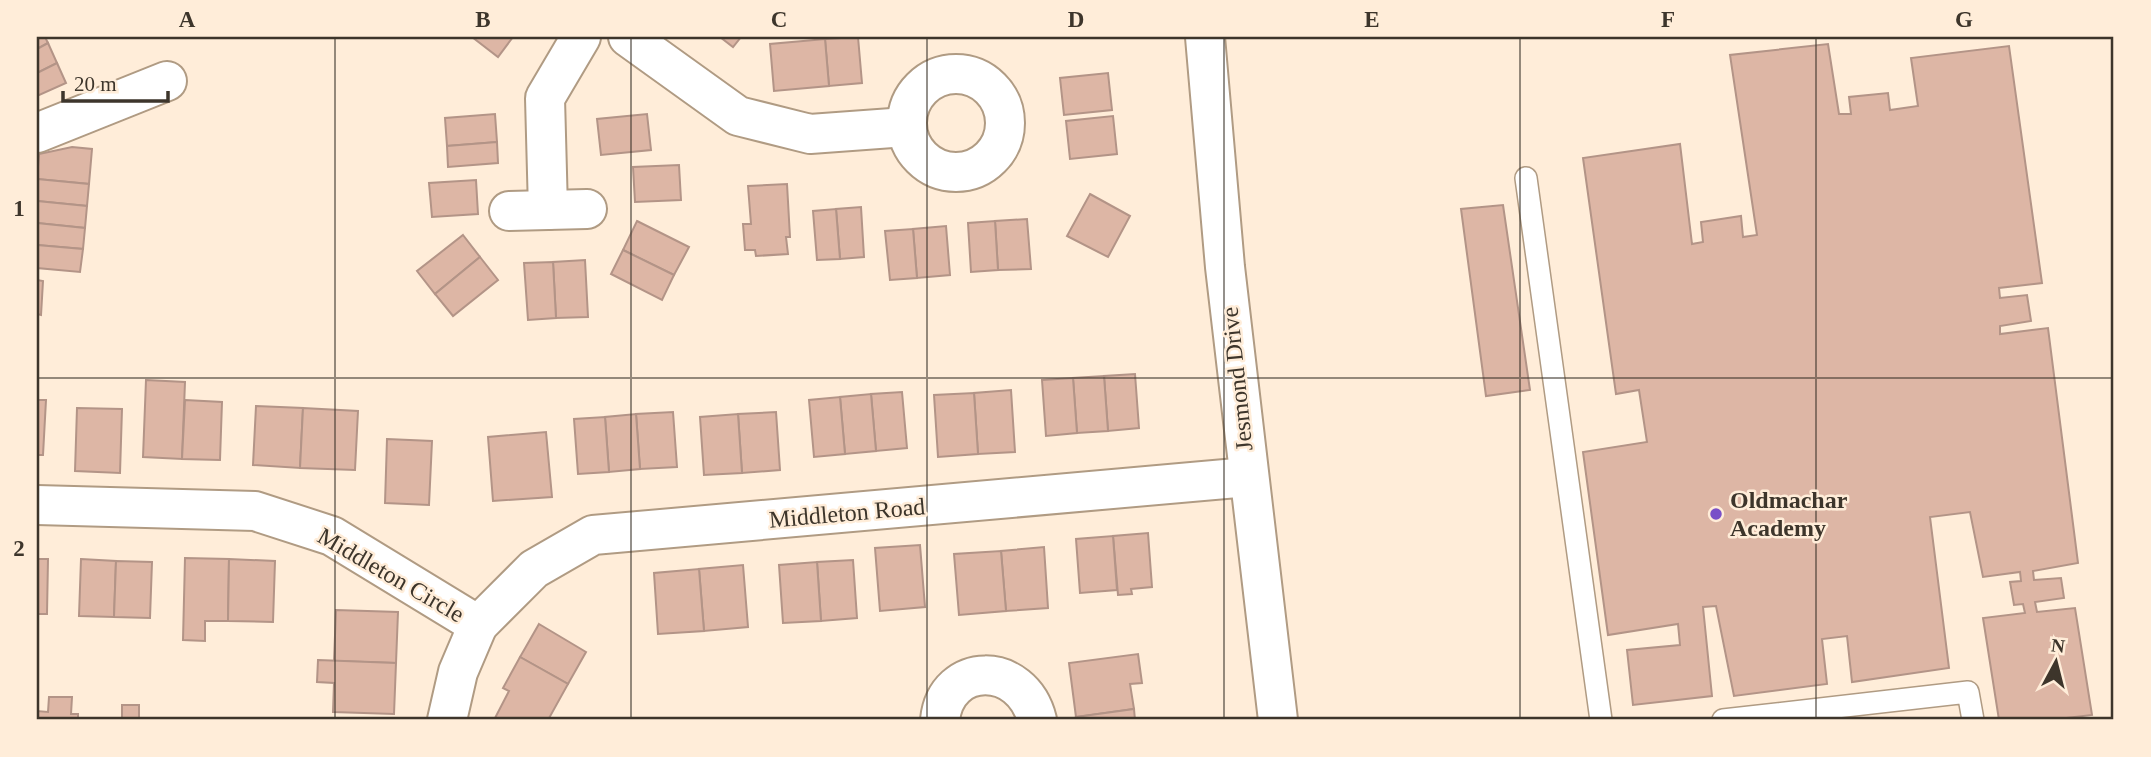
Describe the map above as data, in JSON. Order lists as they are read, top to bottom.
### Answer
{
  "streets": {
    "street": ["Jesmond Drive", "Middleton Road", "Middleton Circle"]
  },
  "crossings": [
    ["Jesmond Drive", "Middleton Road"],
    ["Middleton Road", "Middleton Circle"]
  ],
  "places": ["Oldmachar Academy"],
  "scale_bar": "20 m",
  "north": "top",
  "grid": {
    "columns": [
      "A",
      "B",
      "C",
      "D",
      "E",
      "F",
      "G"
    ],
    "rows": ["1", "2"]
  }
}
